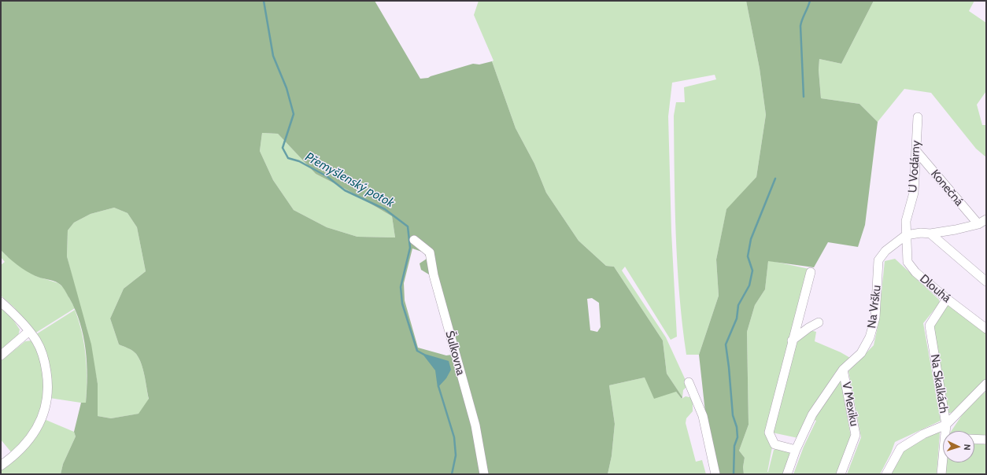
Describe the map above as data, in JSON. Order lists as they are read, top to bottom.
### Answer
{
  "streets": {
    "street": [
      "U Vodárny",
      "Konečná",
      "Dlouhá",
      "Na Vršku",
      "Šulkovna",
      "Na Skalkách",
      "V Mexiku"
    ]
  },
  "crossings": [
    ["U Vodárny", "Konečná"],
    ["U Vodárny", "Dlouhá"],
    ["U Vodárny", "Na Vršku"],
    ["Konečná", "Na Vršku"],
    ["Dlouhá", "Na Vršku"],
    ["Dlouhá", "Na Skalkách"],
    ["Na Vršku", "V Mexiku"]
  ],
  "water": ["Přemyšlenský potok"],
  "north": "right"
}
